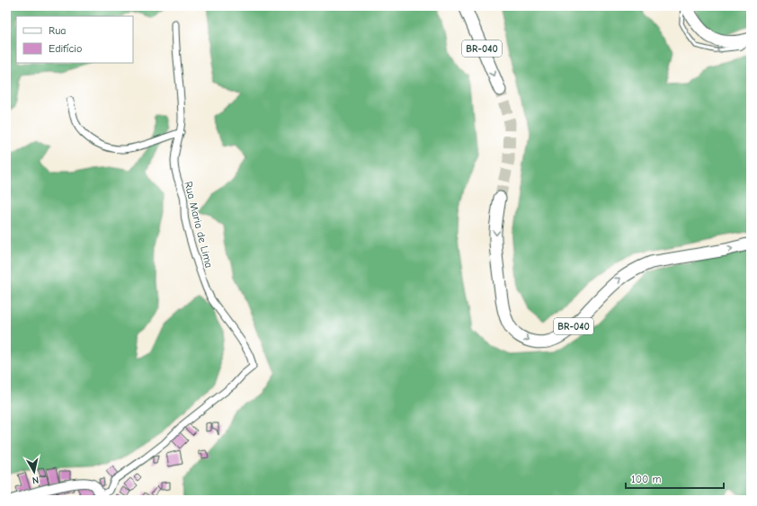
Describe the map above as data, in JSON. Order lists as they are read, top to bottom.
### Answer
{
  "streets": {
    "highway": ["BR-040"],
    "street": ["Rua Maria de Lima"]
  },
  "legend": ["Rua", "Edifício"],
  "scale_bar": "100 m",
  "north": "bottom"
}
